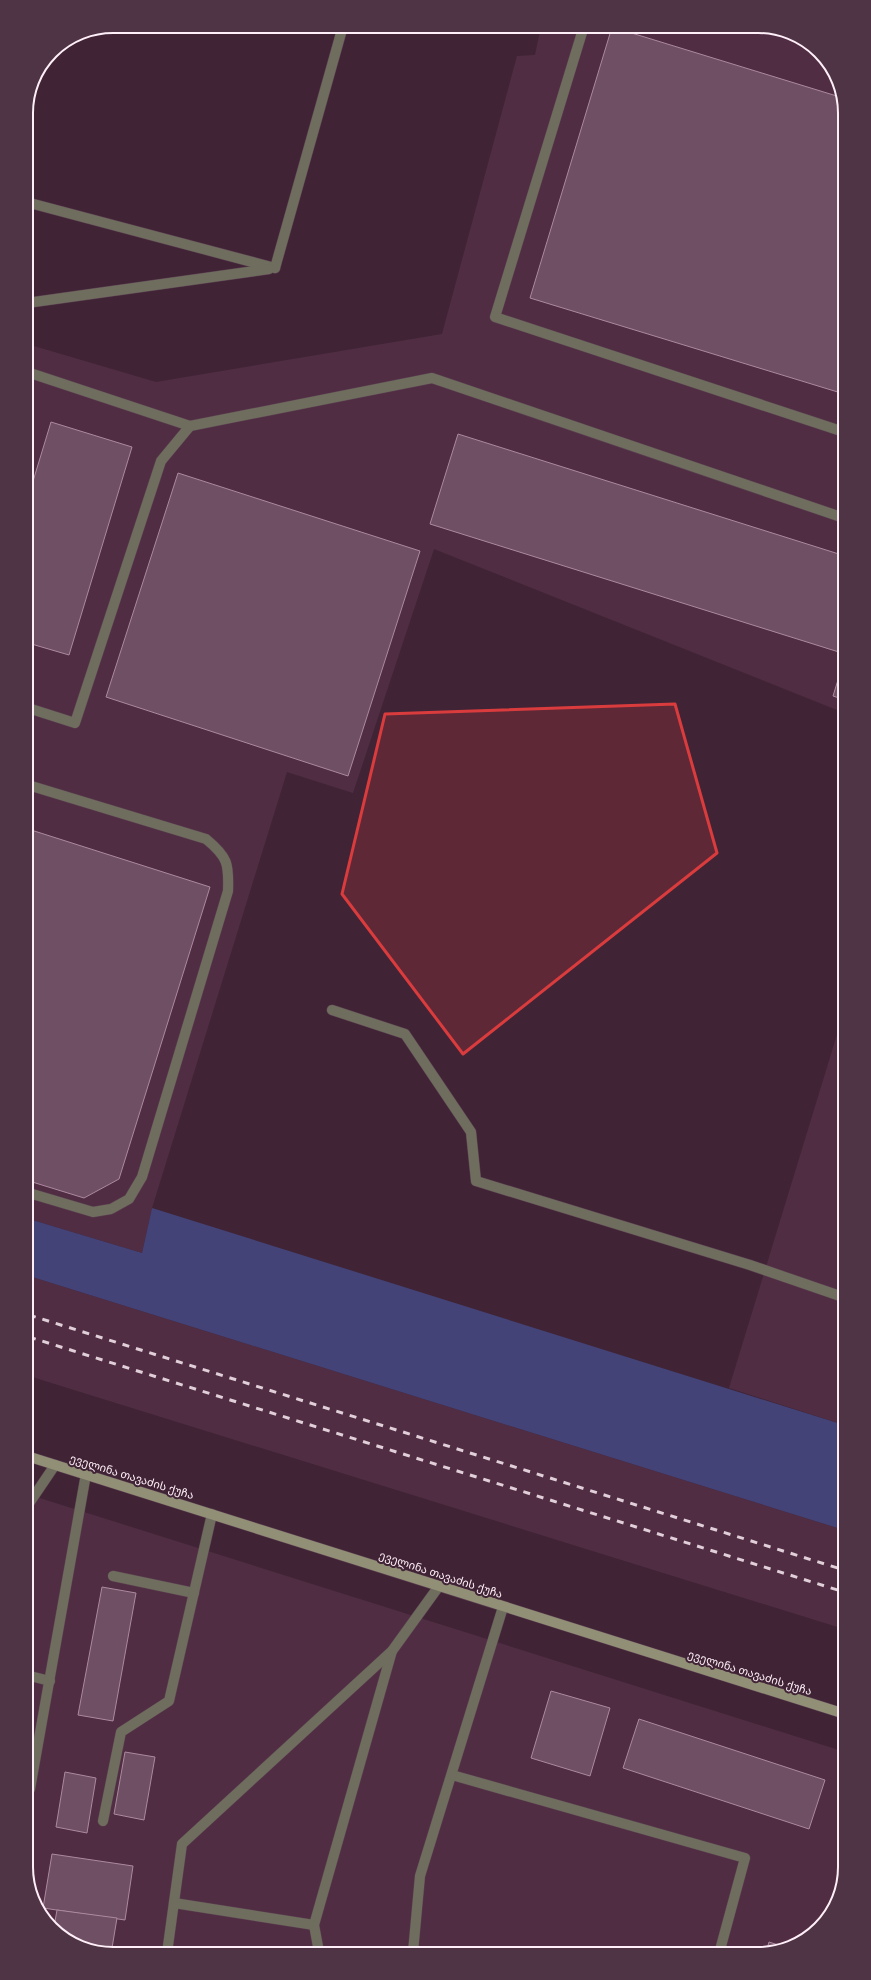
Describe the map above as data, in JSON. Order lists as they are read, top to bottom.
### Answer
{
  "streets": {
    "main road": ["ეველინა თავაძის ქუჩა"]
  }
}
